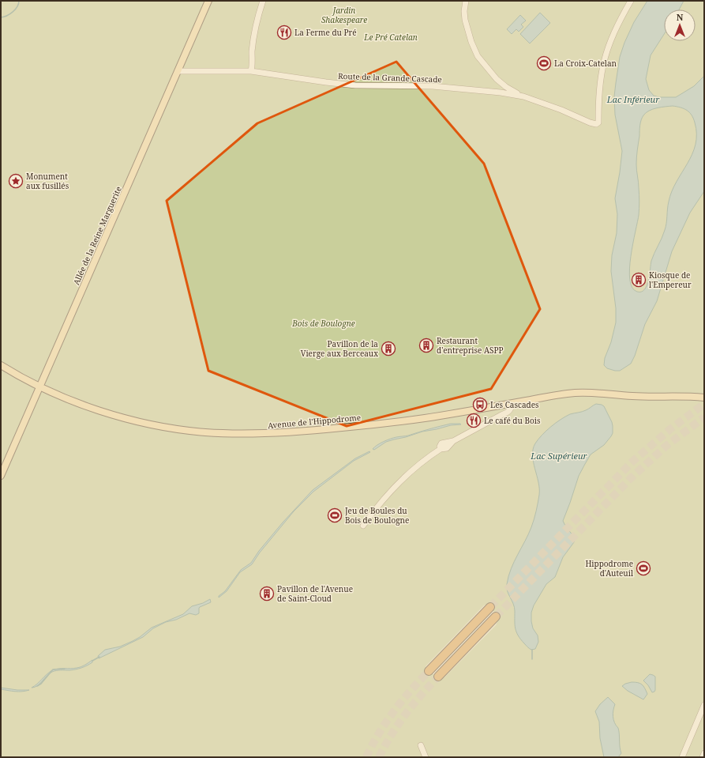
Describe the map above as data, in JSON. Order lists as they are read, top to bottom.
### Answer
{
  "streets": {
    "main road": ["Allée de la Reine Marguerite", "Avenue de l'Hippodrome"],
    "street": ["Route de la Grande Cascade"]
  },
  "crossings": [
    ["Route de la Grande Cascade", "Allée de la Reine Marguerite"],
    ["Allée de la Reine Marguerite", "Avenue de l'Hippodrome"]
  ],
  "water": ["Lac Inférieur", "Lac Supérieur"],
  "parks": ["Jardin Shakespeare", "Le Pré Catelan", "Bois de Boulogne"],
  "places": {
    "restaurant": ["La Ferme du Pré", "Le café du Bois"],
    "sports": ["La Croix-Catelan", "Jeu de Boules du Bois de Boulogne", "Hippodrome d'Auteuil"],
    "place": ["Monument aux fusillés"],
    "building": [
      "Kiosque de l'Empereur",
      "Restaurant d'entreprise ASPP",
      "Pavillon de la Vierge aux Berceaux",
      "Pavillon de l'Avenue de Saint-Cloud"
    ],
    "bus stop": ["Les Cascades"]
  },
  "north": "top"
}
